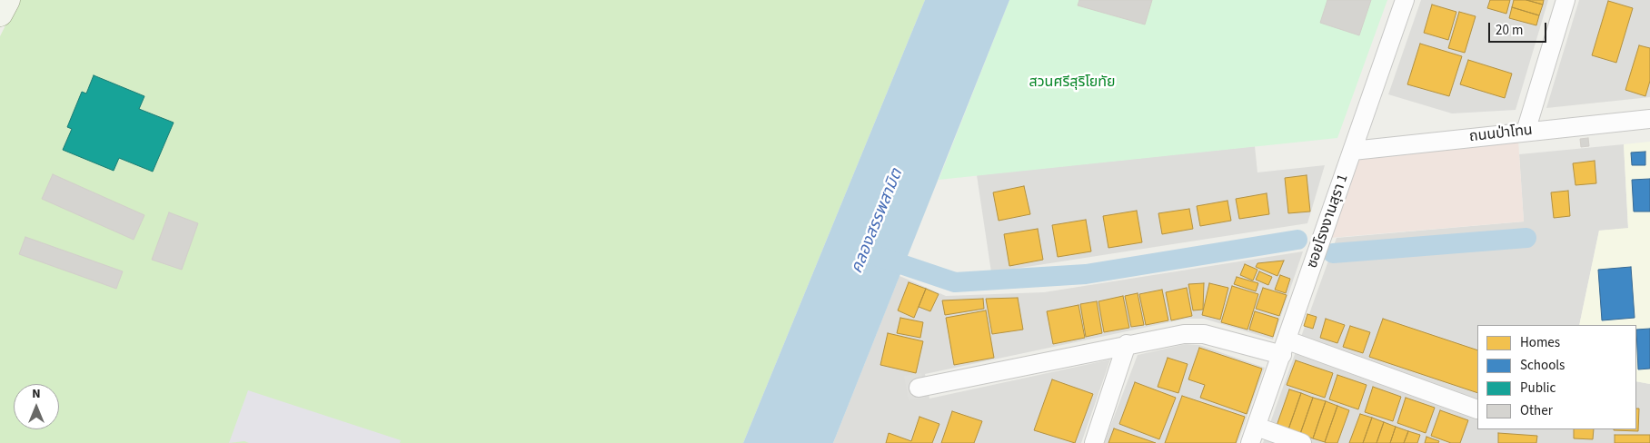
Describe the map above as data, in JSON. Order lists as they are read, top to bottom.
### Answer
{
  "streets": {
    "street": ["ถนนป่าโทน", "ซอยโรงงานสุรา 1"]
  },
  "crossings": [
    ["ถนนป่าโทน", "ซอยโรงงานสุรา 1"]
  ],
  "water": ["คลองสรรพสามิต"],
  "parks": ["สวนศรีสุริโยทัย"],
  "legend": [
    "Homes",
    "Schools",
    "Public",
    "Other"
  ],
  "scale_bar": "20 m",
  "north": "top"
}
